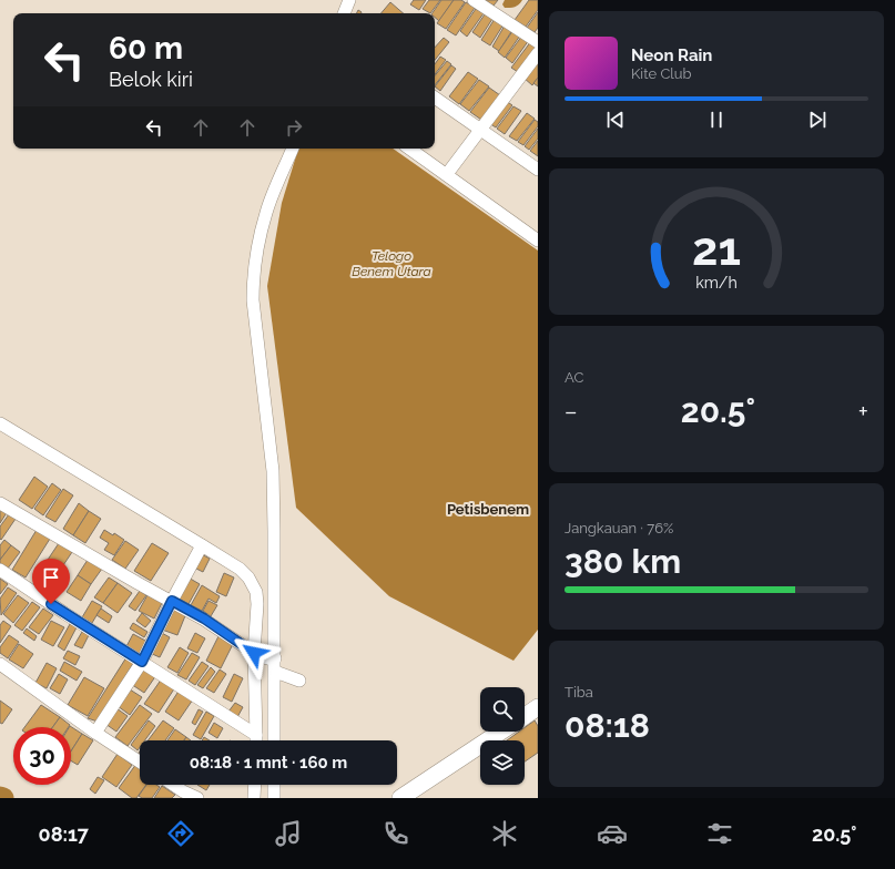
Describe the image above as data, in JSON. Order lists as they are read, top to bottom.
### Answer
{
  "districts": ["Petisbenem"],
  "water": ["Telogo Benem Utara"],
  "page": {
    "turn": ["60 m", "Belok kiri"],
    "song": ["Neon Rain", "Kite Club"],
    "tile": [
      "AC",
      ["Jangkauan · 76%", "380 km"],
      ["Tiba", "08:18"]
    ],
    "heat": ["−", "20.5°", "+"],
    "limit": "30",
    "trip": "08:18 · 1 mnt · 160 m",
    "tabs": ["08:17", "20.5°"],
    "gauge": ["21", "km/h"]
  }
}
